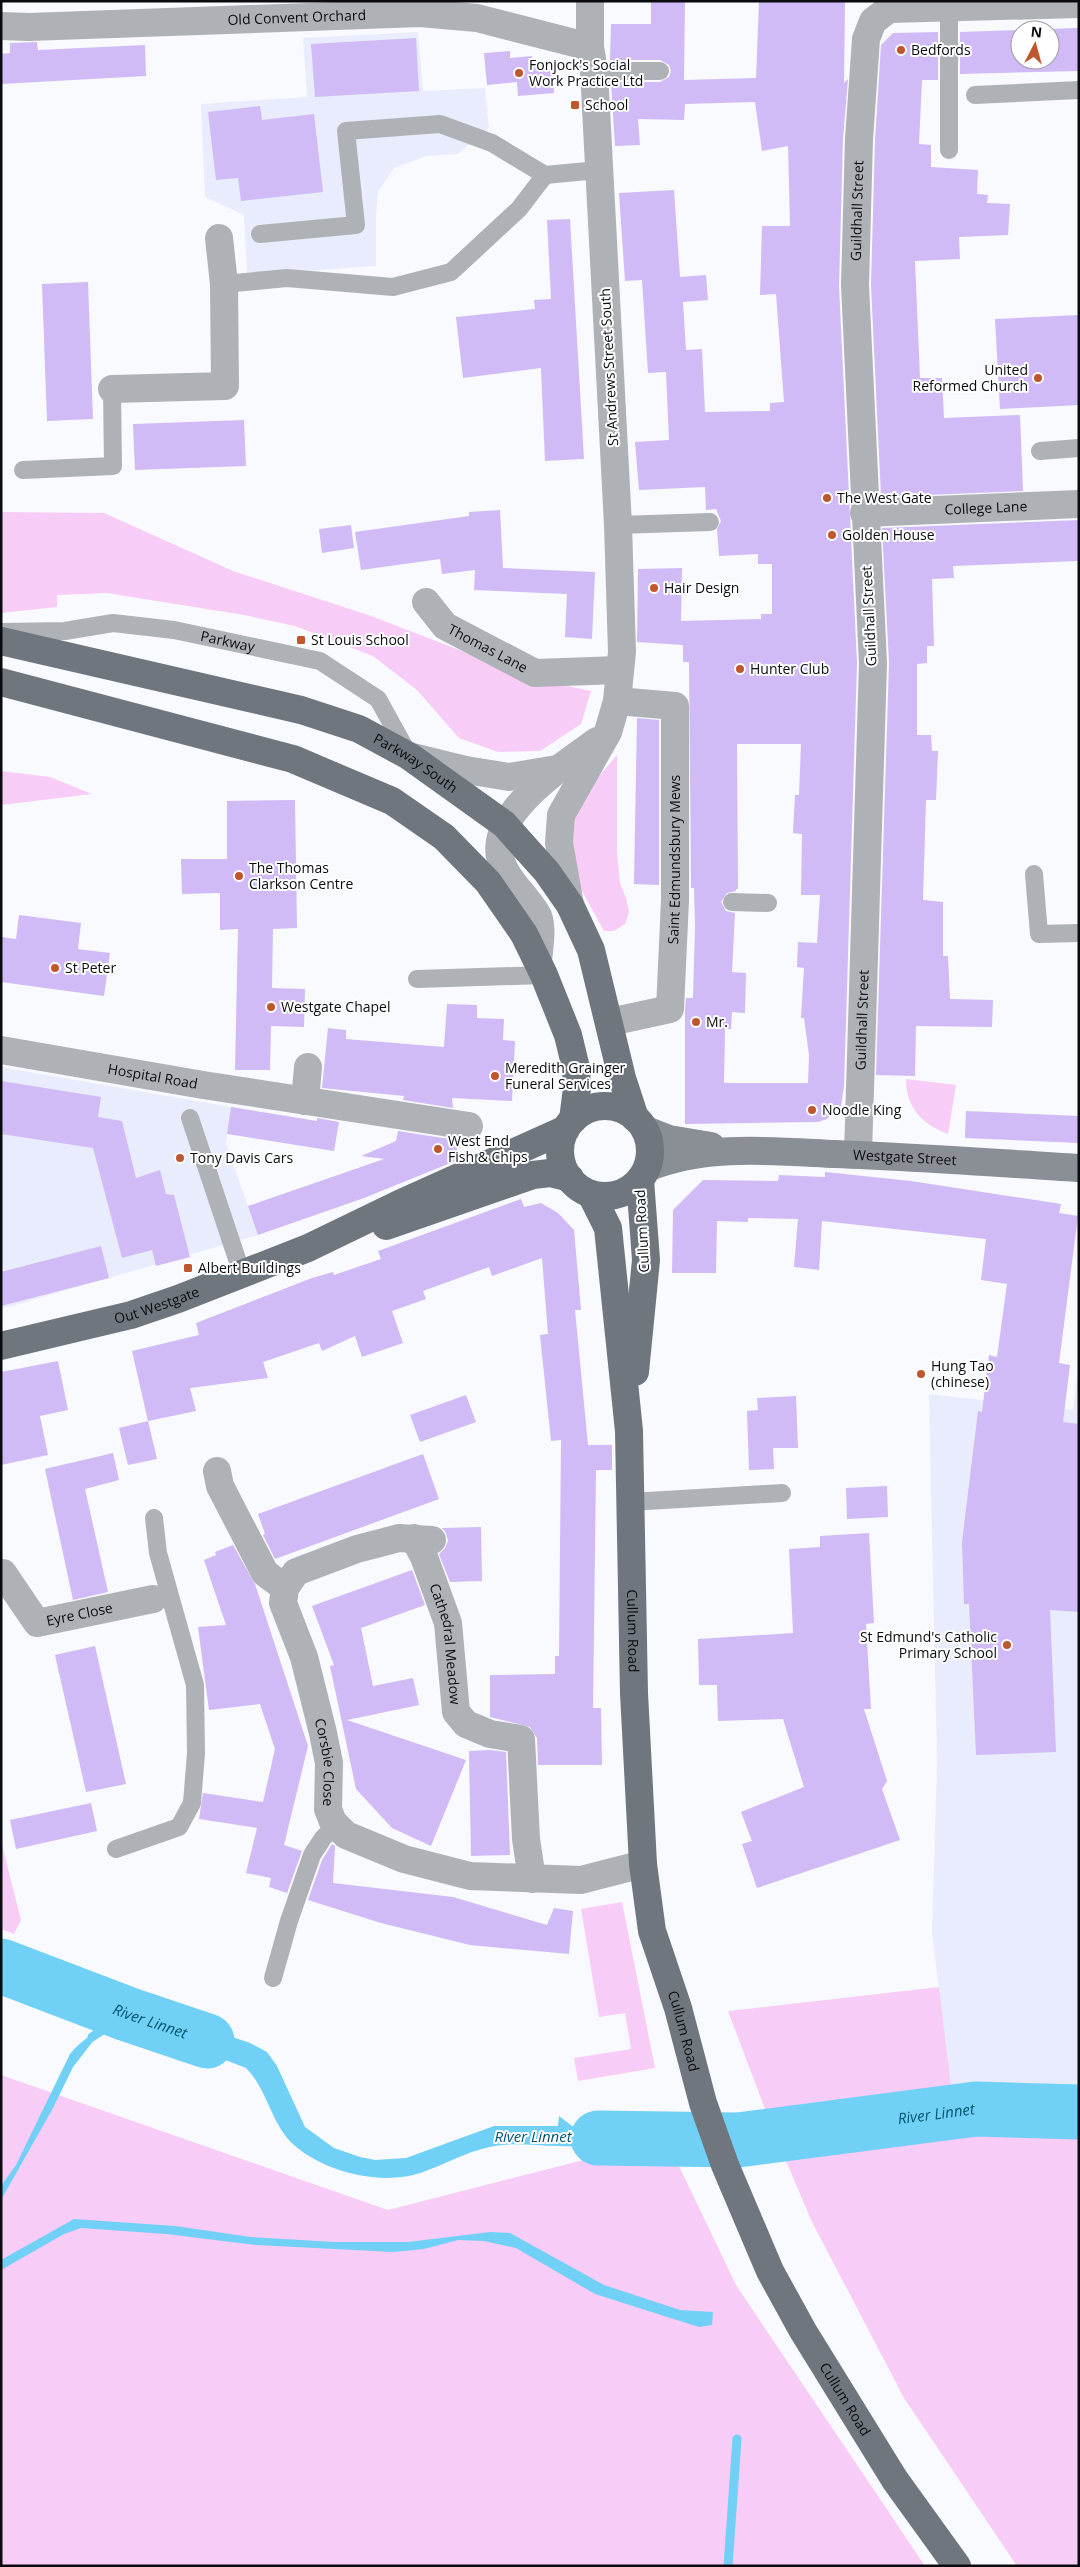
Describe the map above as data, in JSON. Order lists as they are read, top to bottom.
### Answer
{
  "streets": {
    "main road": ["Parkway South", "Cullum Road", "Out Westgate"],
    "street": [
      "Old Convent Orchard",
      "Guildhall Street",
      "St Andrews Street South",
      "College Lane",
      "Thomas Lane",
      "Saint Edmundsbury Mews",
      "Hospital Road",
      "Westgate Street",
      "Eyre Close",
      "Cathedral Meadow",
      "Corsbie Close"
    ],
    "lane": ["Parkway"]
  },
  "crossings": [
    ["Old Convent Orchard", "St Andrews Street South"],
    ["Guildhall Street", "College Lane"],
    ["Guildhall Street", "Westgate Street"],
    ["St Andrews Street South", "Thomas Lane"],
    ["St Andrews Street South", "Parkway South"],
    ["St Andrews Street South", "Saint Edmundsbury Mews"],
    ["Parkway", "Parkway South"],
    ["Parkway South", "Saint Edmundsbury Mews"],
    ["Parkway South", "Westgate Street"],
    ["Parkway South", "Cullum Road"],
    ["Parkway South", "Out Westgate"],
    ["Westgate Street", "Cullum Road"],
    ["Westgate Street", "Out Westgate"],
    ["Cullum Road", "Out Westgate"],
    ["Cullum Road", "Corsbie Close"],
    ["Cathedral Meadow", "Corsbie Close"]
  ],
  "water": ["River Linnet"],
  "places": {
    "other": [
      "Bedfords",
      "Fonjock's Social Work Practice Ltd",
      "United Reformed Church",
      "The West Gate",
      "Golden House",
      "Hair Design",
      "Hunter Club",
      "The Thomas Clarkson Centre",
      "St Peter",
      "Westgate Chapel",
      "Mr.",
      "Meredith Grainger Funeral Services",
      "Noodle King",
      "West End Fish & Chips",
      "Tony Davis Cars",
      "Hung Tao (chinese)",
      "St Edmund's Catholic Primary School"
    ],
    "transit": ["School", "St Louis School", "Albert Buildings"]
  },
  "north": "top"
}
